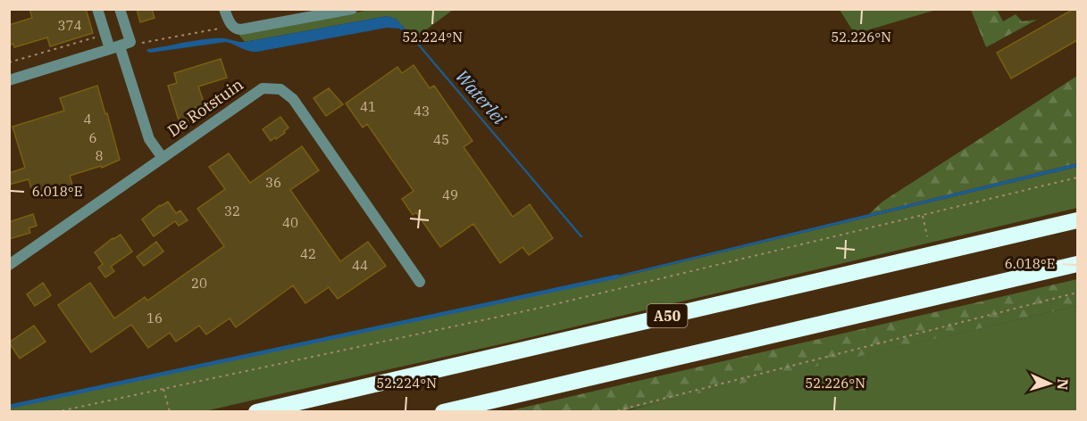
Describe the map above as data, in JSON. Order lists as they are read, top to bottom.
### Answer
{
  "streets": {
    "highway": ["A50"],
    "street": ["De Rotstuin"]
  },
  "water": ["Waterlei"],
  "house_numbers": [
    "374",
    "41",
    "43",
    "4",
    "6",
    "45",
    "8",
    "36",
    "49",
    "32",
    "40",
    "42",
    "44",
    "20",
    "16"
  ],
  "north": "right",
  "coordinates": ["52.224°N", "52.226°N", "6.018°E"]
}
